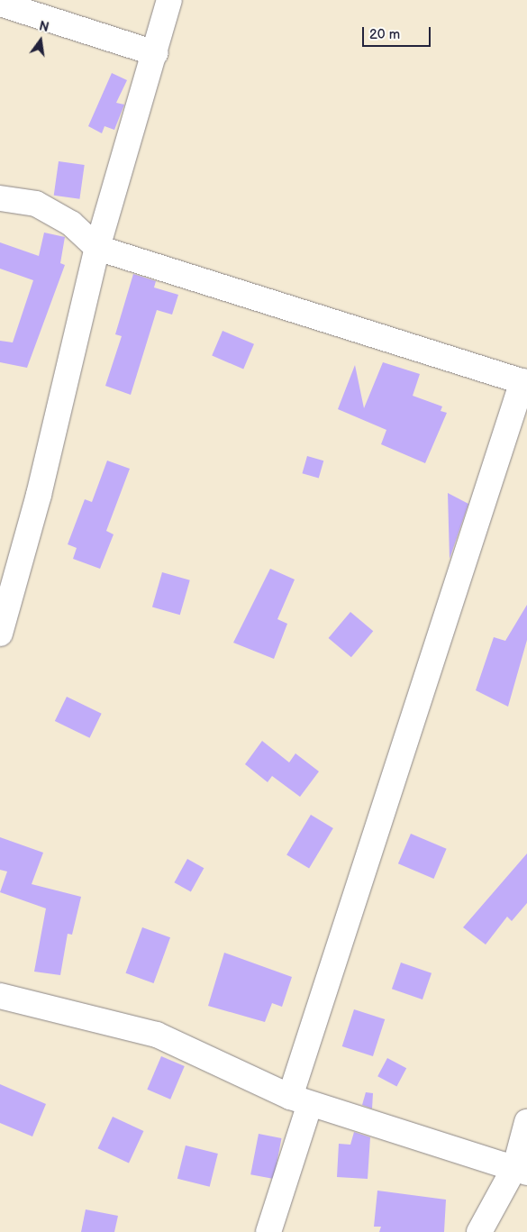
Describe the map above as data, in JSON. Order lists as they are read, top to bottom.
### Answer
{
  "scale_bar": "20 m",
  "north": "top"
}
